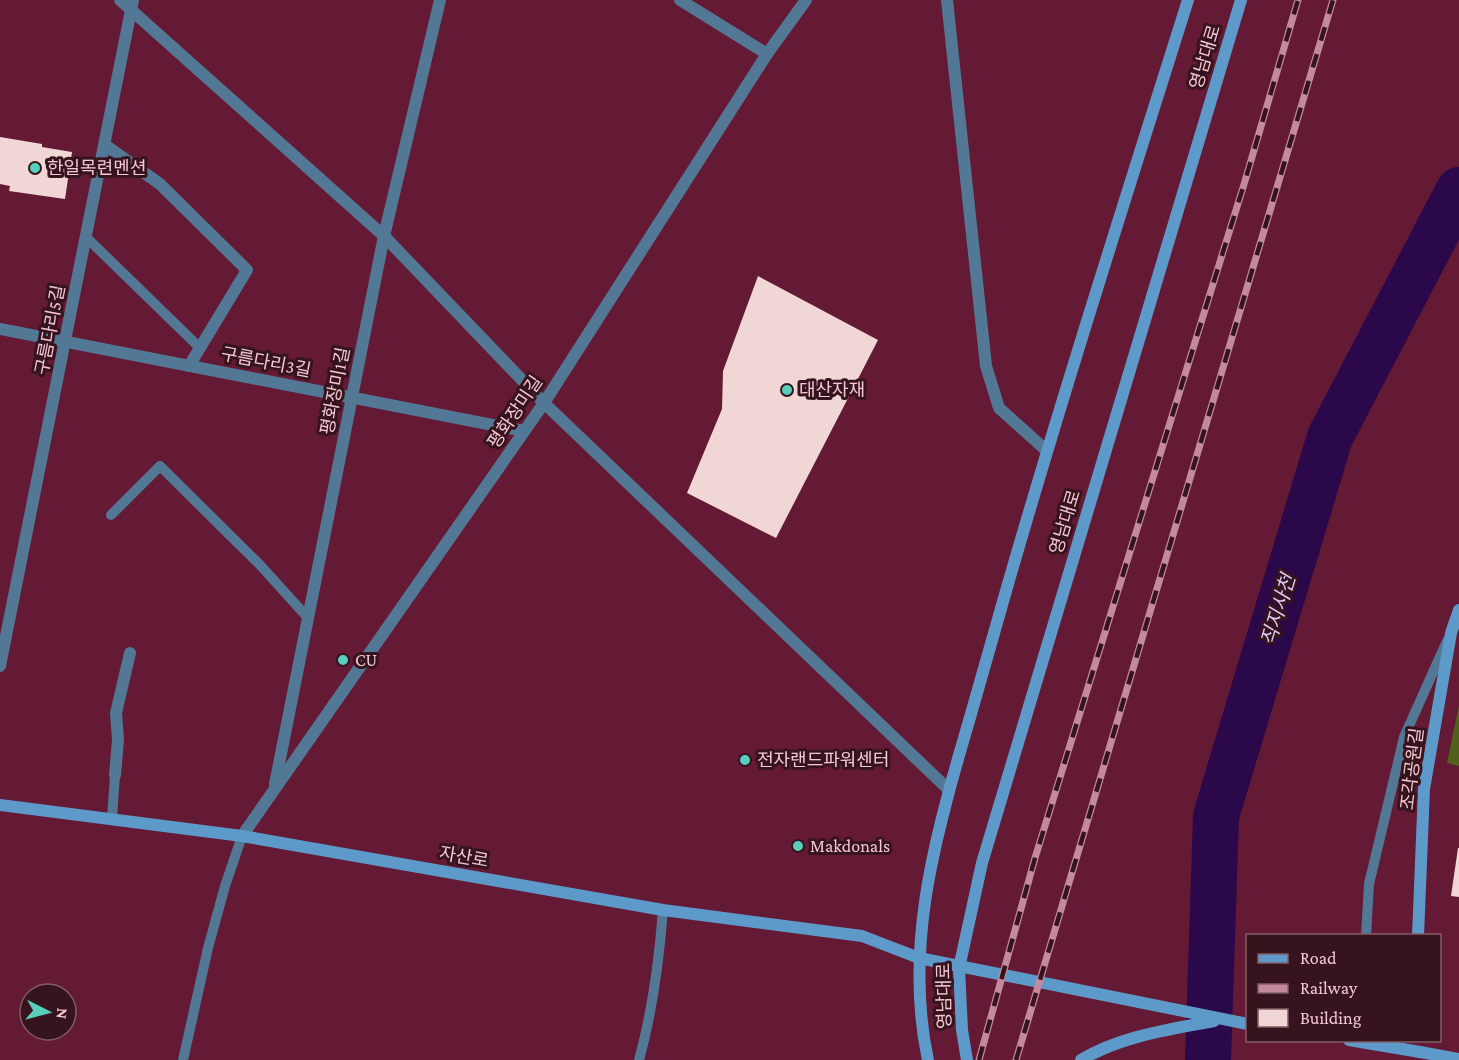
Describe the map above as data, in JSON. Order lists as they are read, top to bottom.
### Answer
{
  "streets": {
    "main road": ["영남대로", "조각공원길", "자산로"],
    "street": [
      "구름다리5길",
      "구름다리3길",
      "평화장미1길",
      "평화장미길"
    ]
  },
  "crossings": [
    ["영남대로", "자산로"],
    ["구름다리5길", "구름다리3길"],
    ["구름다리3길", "평화장미1길"],
    ["구름다리3길", "평화장미길"],
    ["평화장미1길", "평화장미길"],
    ["평화장미길", "자산로"]
  ],
  "water": ["직지사천"],
  "places": [
    "한일목련멘션",
    "대산자재",
    "CU",
    "전자랜드파워센터",
    "Makdonals"
  ],
  "legend": ["Road", "Railway", "Building"],
  "north": "right"
}
